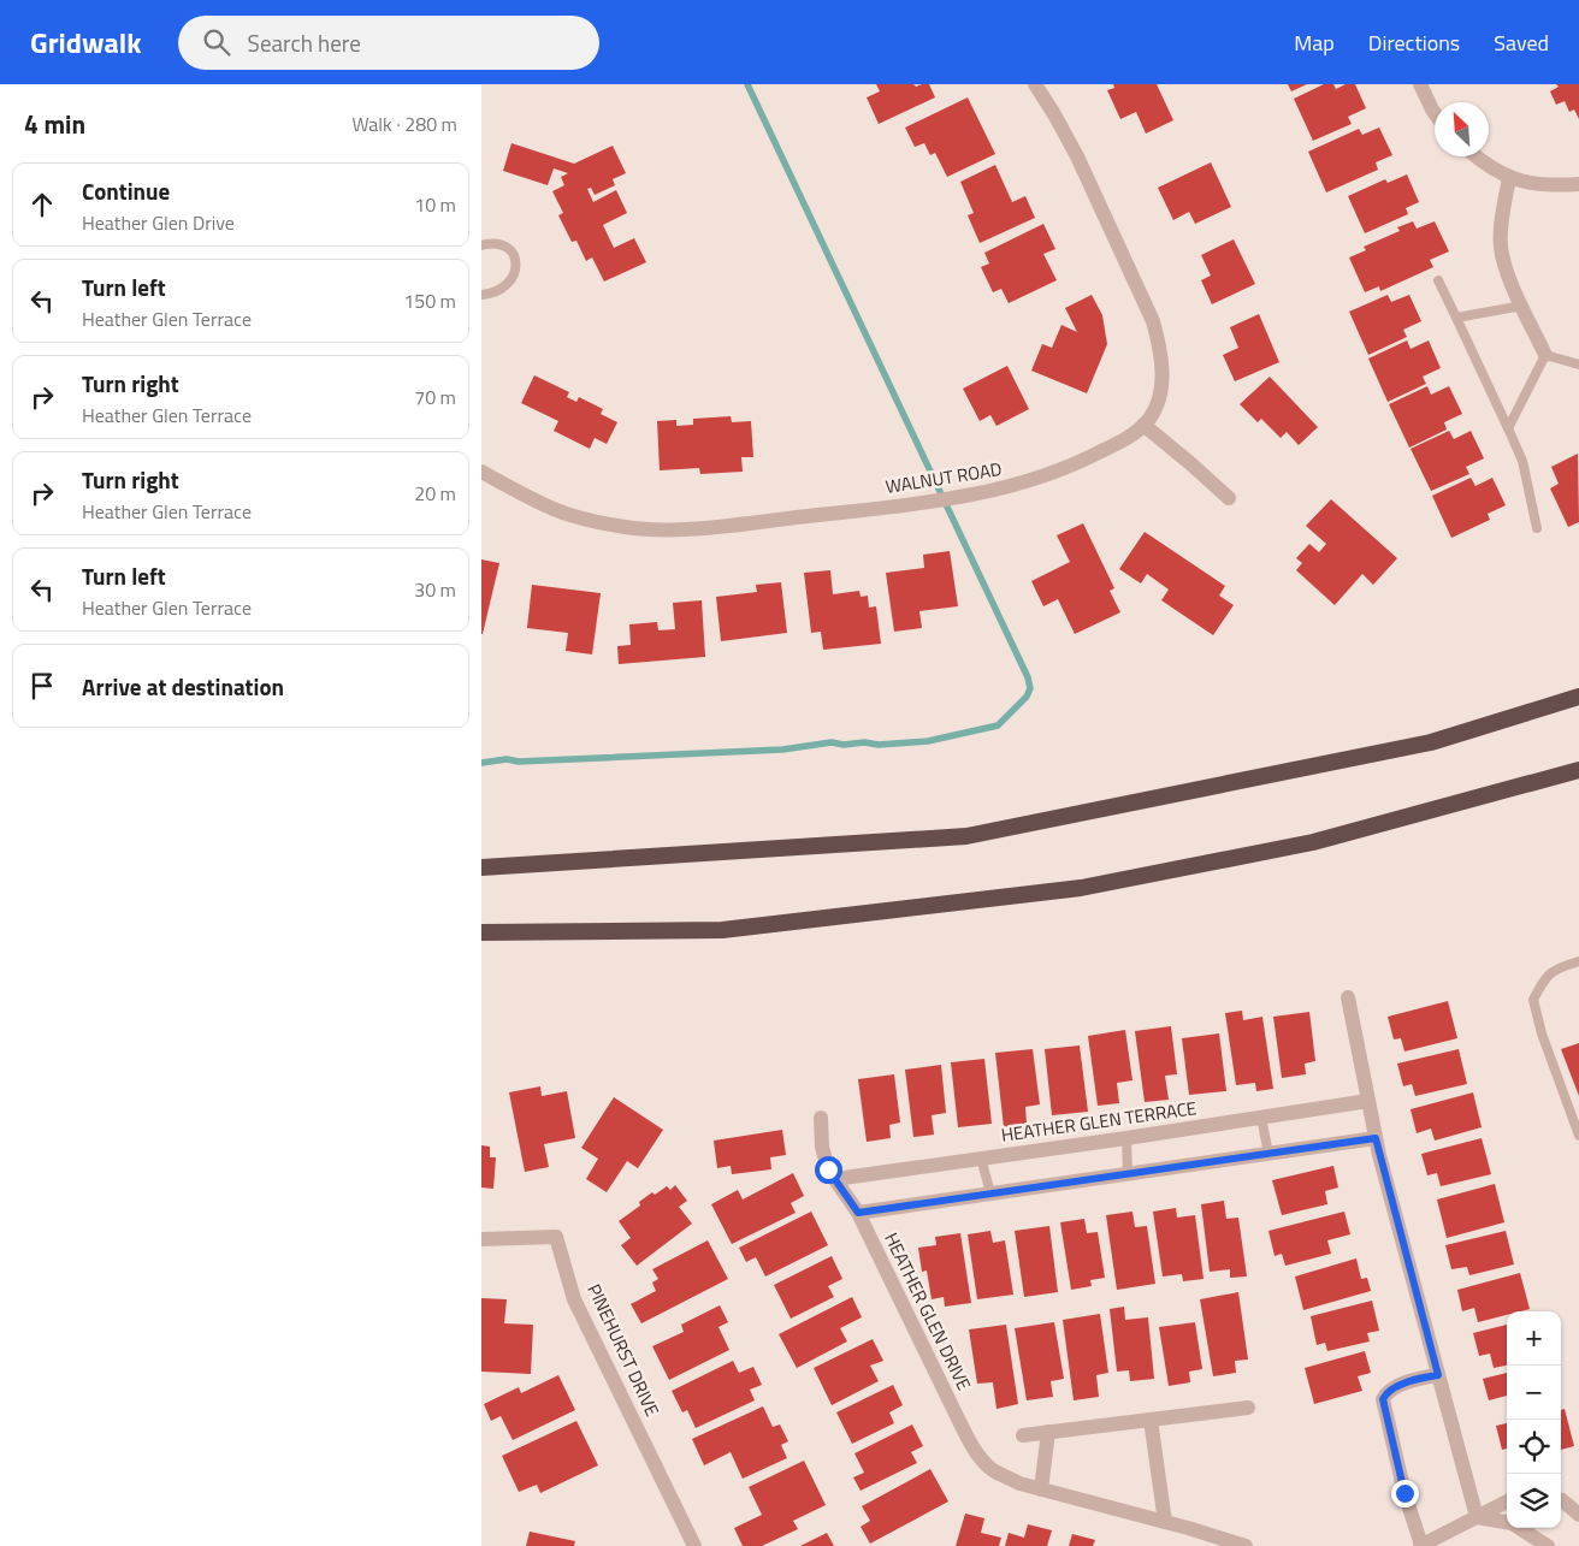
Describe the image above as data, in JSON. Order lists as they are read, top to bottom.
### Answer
{
  "streets": {
    "street": [
      "WALNUT ROAD",
      "HEATHER GLEN TERRACE",
      "HEATHER GLEN DRIVE",
      "PINEHURST DRIVE"
    ]
  },
  "crossings": [
    ["HEATHER GLEN TERRACE", "HEATHER GLEN DRIVE"]
  ],
  "north": "top left",
  "page": {
    "header": "Gridwalk",
    "search": "Search here",
    "nav": ["Map", "Directions", "Saved"],
    "heading": ["4 min", "Walk · 280 m"],
    "list": [
      ["Continue", "Heather Glen Drive", "10 m"],
      ["Turn left", "Heather Glen Terrace", "150 m"],
      ["Turn right", "Heather Glen Terrace", "70 m"],
      ["Turn right", "Heather Glen Terrace", "20 m"],
      ["Turn left", "Heather Glen Terrace", "30 m"],
      "Arrive at destination"
    ],
    "map_buttons": ["+", "−"]
  }
}
